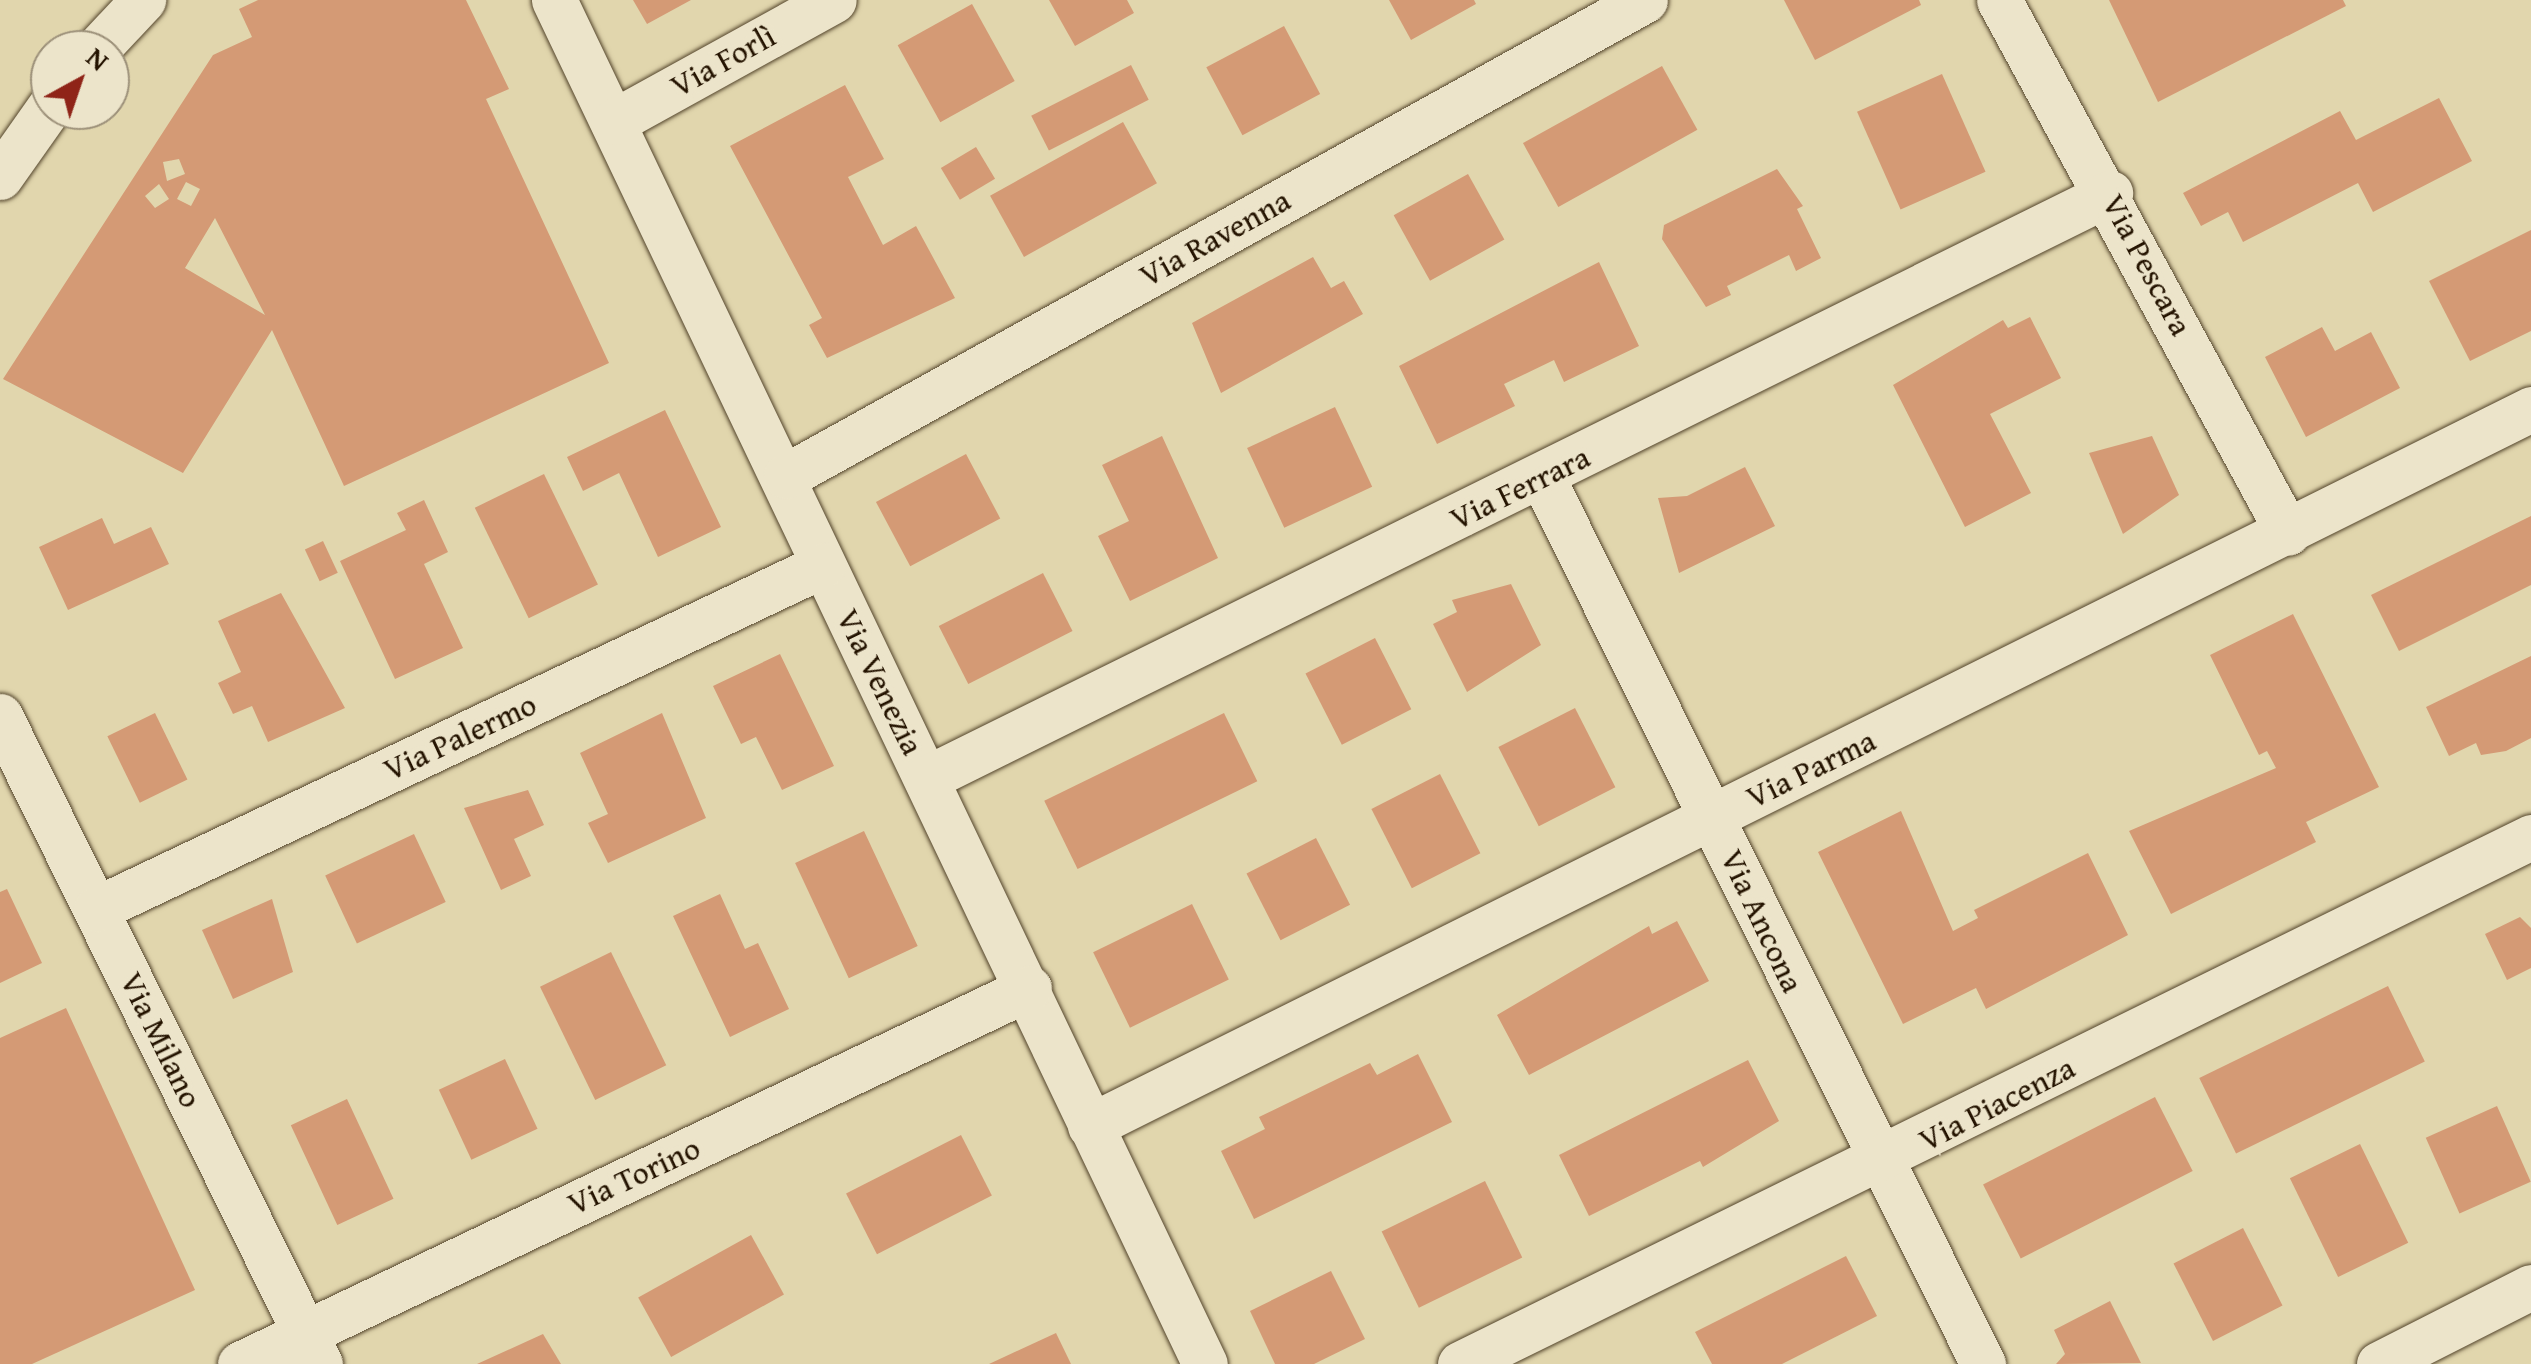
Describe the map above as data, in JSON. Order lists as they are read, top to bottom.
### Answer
{
  "streets": {
    "street": [
      "Via Forlì",
      "Via Ravenna",
      "Via Pescara",
      "Via Ferrara",
      "Via Venezia",
      "Via Palermo",
      "Via Parma",
      "Via Ancona",
      "Via Milano",
      "Via Piacenza",
      "Via Torino"
    ]
  },
  "crossings": [
    ["Via Forlì", "Via Venezia"],
    ["Via Ravenna", "Via Venezia"],
    ["Via Pescara", "Via Ferrara"],
    ["Via Pescara", "Via Parma"],
    ["Via Ferrara", "Via Venezia"],
    ["Via Ferrara", "Via Ancona"],
    ["Via Venezia", "Via Palermo"],
    ["Via Venezia", "Via Parma"],
    ["Via Venezia", "Via Torino"],
    ["Via Palermo", "Via Milano"],
    ["Via Parma", "Via Ancona"],
    ["Via Ancona", "Via Piacenza"],
    ["Via Milano", "Via Torino"]
  ],
  "north": "top right"
}
